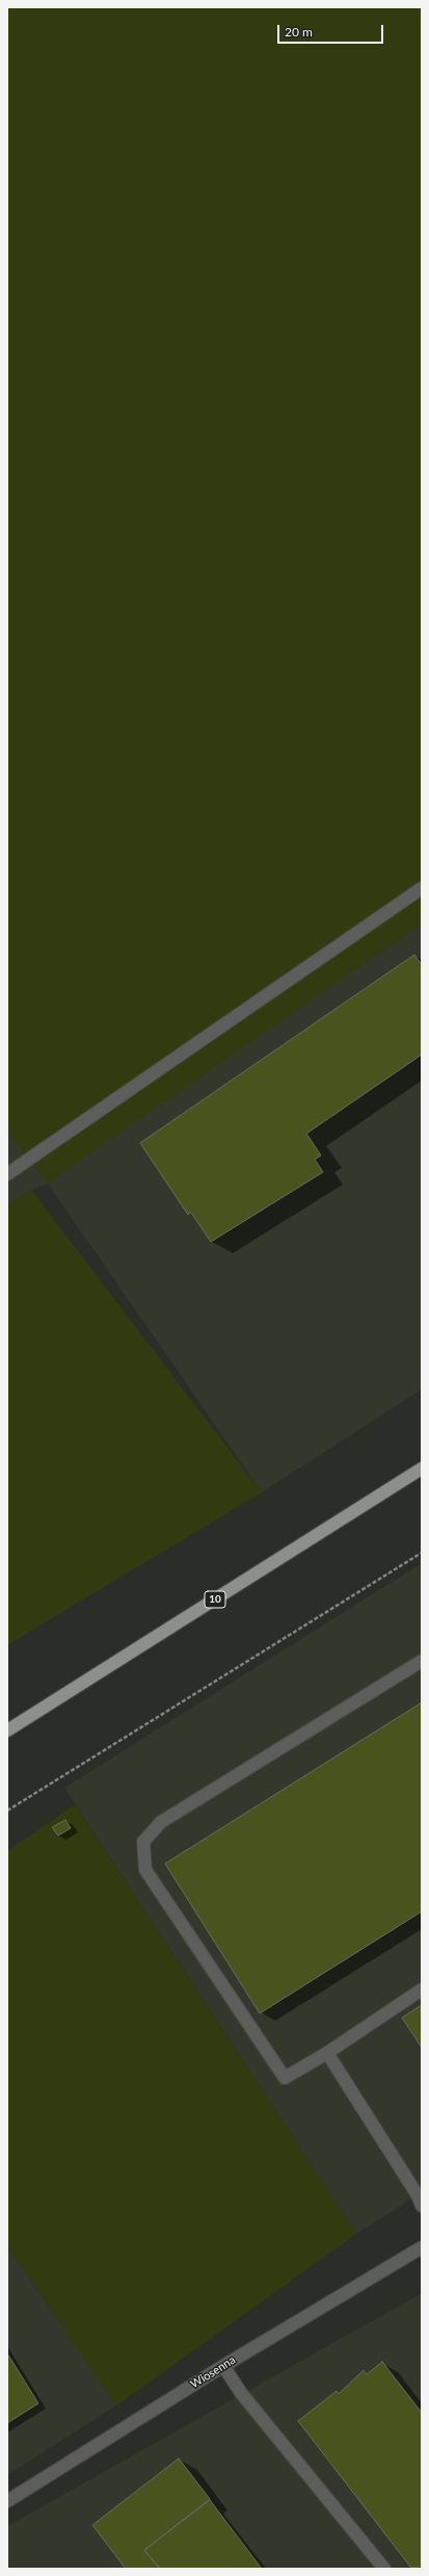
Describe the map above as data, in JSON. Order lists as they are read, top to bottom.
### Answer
{
  "streets": {
    "main road": ["10"],
    "lane": ["Wiosenna"]
  },
  "scale_bar": "20 m"
}
